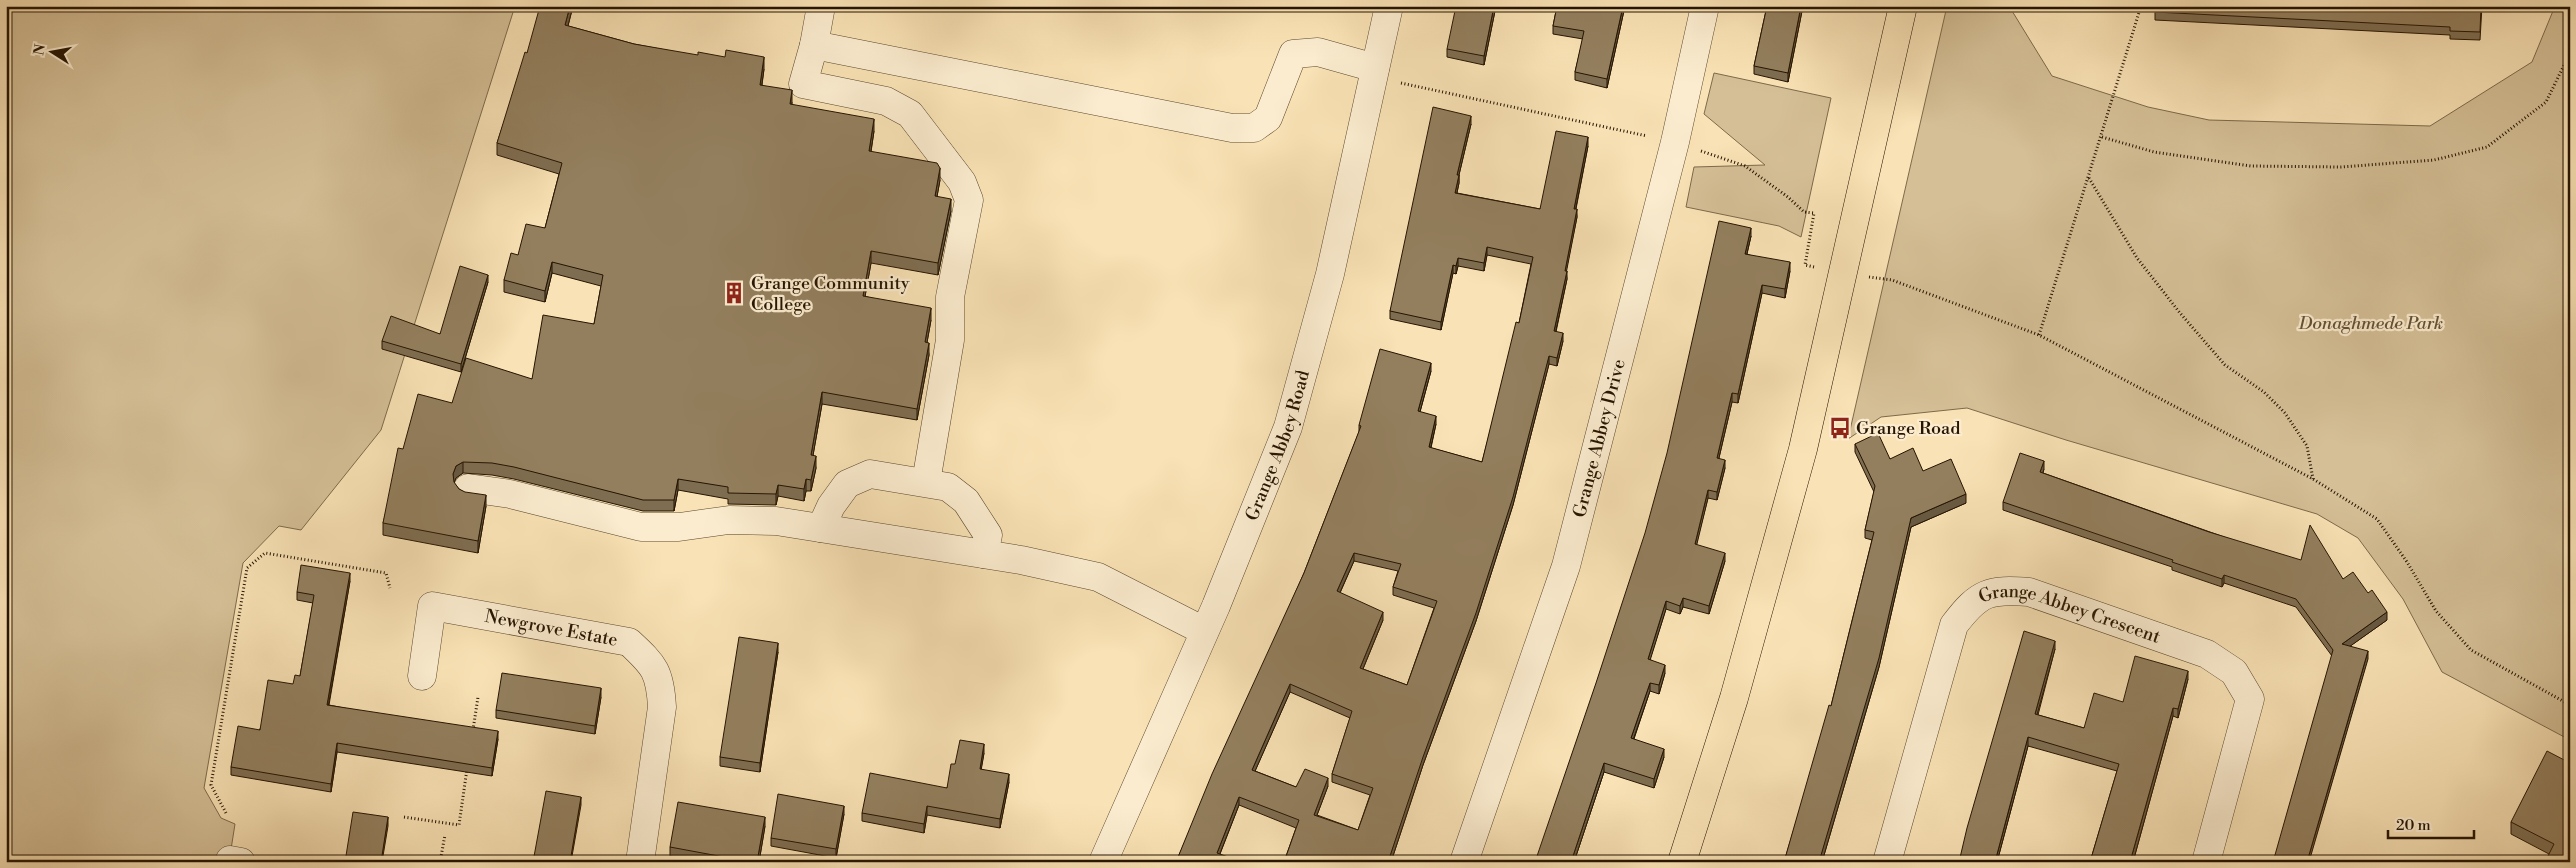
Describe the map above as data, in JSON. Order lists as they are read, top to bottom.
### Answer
{
  "streets": {
    "street": [
      "Grange Abbey Drive",
      "Grange Abbey Road",
      "Grange Abbey Crescent",
      "Newgrove Estate"
    ]
  },
  "parks": ["Donaghmede Park"],
  "places": {
    "building": ["Grange Community College"],
    "bus stop": ["Grange Road"]
  },
  "scale_bar": "20 m",
  "north": "left"
}
